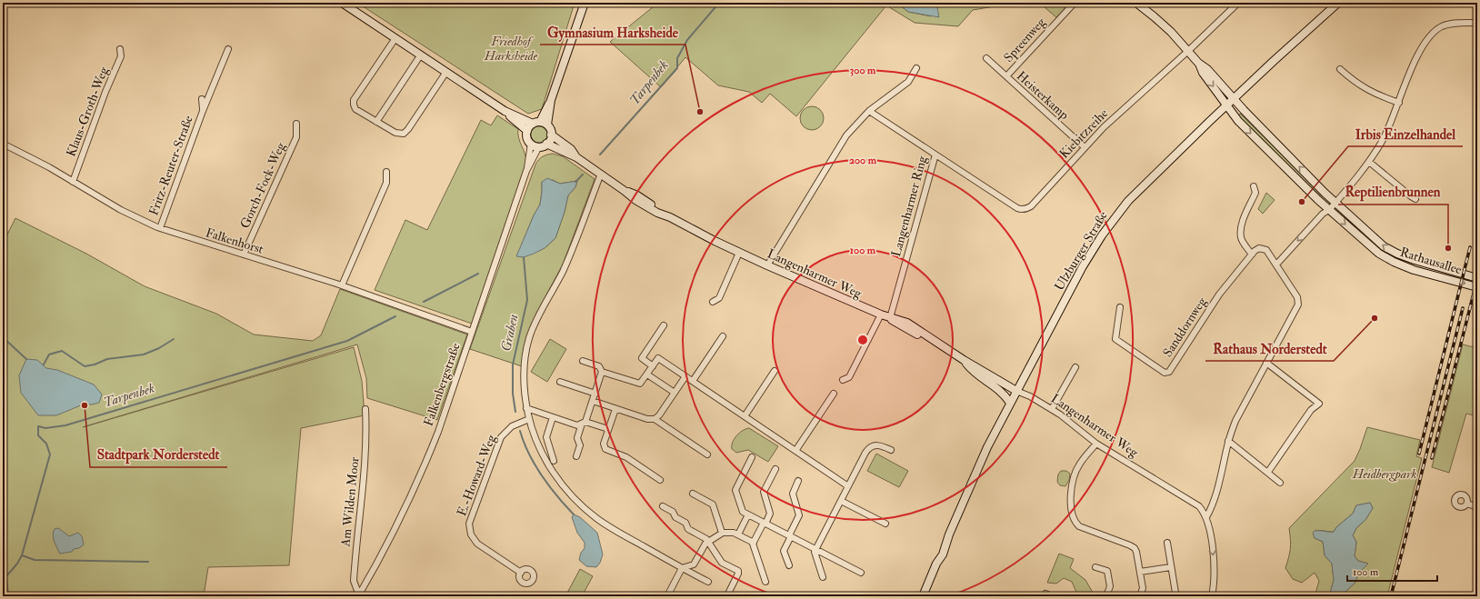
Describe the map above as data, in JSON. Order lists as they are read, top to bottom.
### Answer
{
  "streets": {
    "main road": ["Ulzburger Straße", "Rathausallee", "Langenharmer Weg"],
    "street": [
      "Spreenweg",
      "Heisterkamp",
      "Klaus-Groth-Weg",
      "Kiebitzreihe",
      "Fritz-Reuter-Straße",
      "Gorch-Fock-Weg",
      "Langenharmer Ring",
      "Falkenhorst",
      "Sanddornweg",
      "Falkenbergstraße",
      "E.-Howard-Weg",
      "Am Wilden Moor"
    ]
  },
  "crossings": [
    ["Spreenweg", "Heisterkamp"],
    ["Heisterkamp", "Kiebitzreihe"],
    ["Klaus-Groth-Weg", "Falkenhorst"],
    ["Kiebitzreihe", "Langenharmer Ring"],
    ["Fritz-Reuter-Straße", "Falkenhorst"],
    ["Gorch-Fock-Weg", "Falkenhorst"],
    ["Langenharmer Ring", "Langenharmer Weg"],
    ["Falkenhorst", "Falkenbergstraße"],
    ["Ulzburger Straße", "Rathausallee"],
    ["Ulzburger Straße", "Langenharmer Weg"],
    ["Langenharmer Weg", "Falkenbergstraße"],
    ["Falkenbergstraße", "Am Wilden Moor"]
  ],
  "water": ["Tarpenbek", "Graben"],
  "parks": ["Friedhof Harksheide", "Heidbergpark"],
  "places": [
    "Gymnasium Harksheide",
    "Irbis Einzelhandel",
    "Reptilienbrunnen",
    "Rathaus Norderstedt",
    "Stadtpark Norderstedt"
  ],
  "scale_bar": "100 m",
  "rings": ["300 m", "200 m", "100 m"]
}
